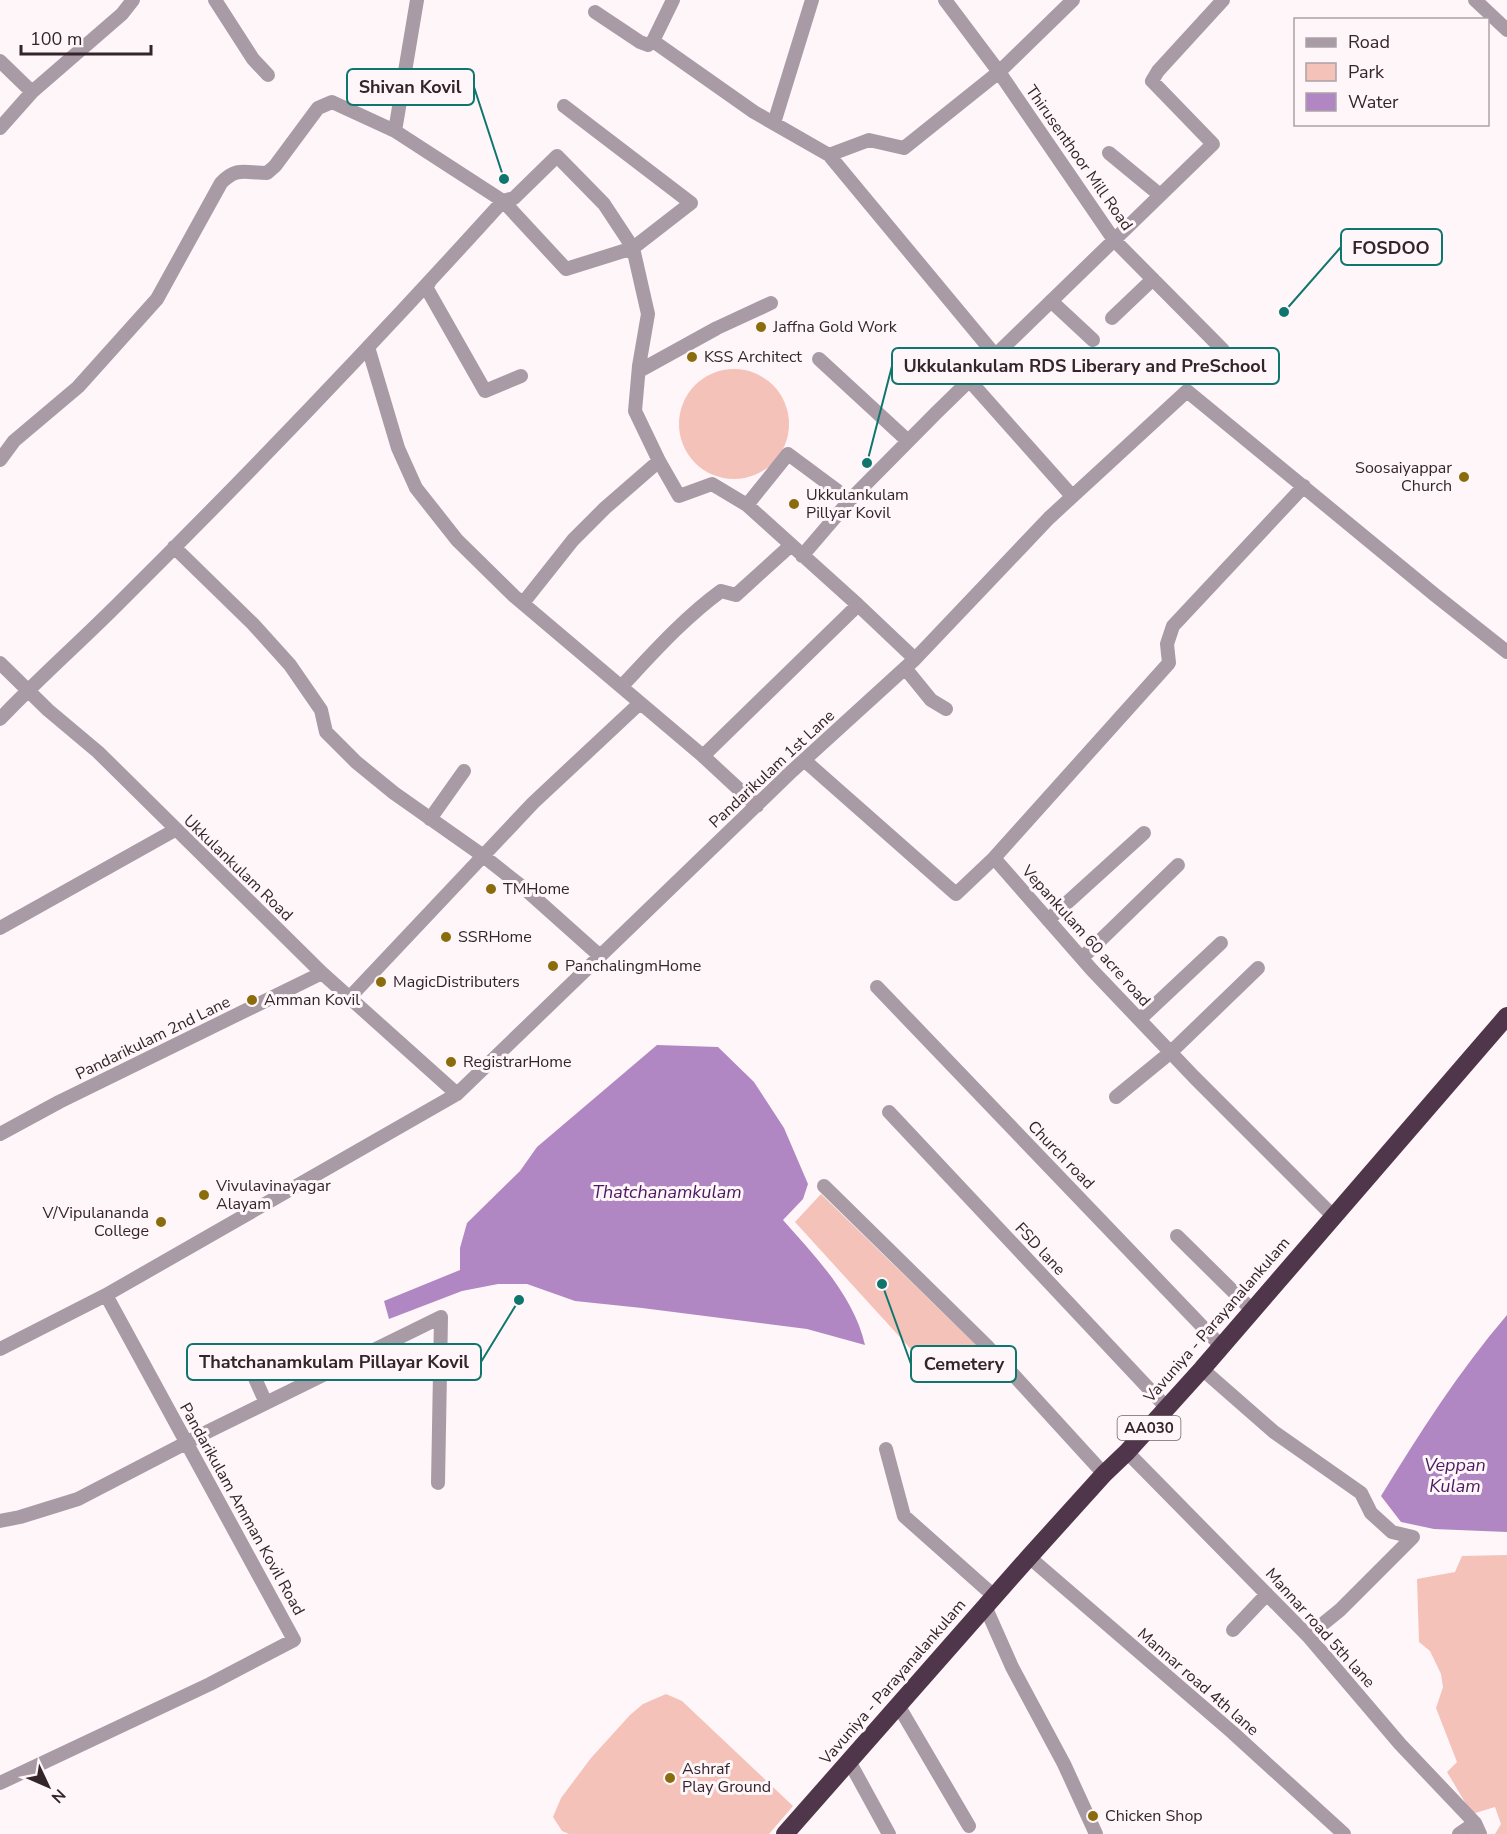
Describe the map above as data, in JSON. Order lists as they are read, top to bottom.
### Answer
{
  "streets": {
    "highway": ["Vavuniya - Parayanalankulam", "AA030"],
    "street": [
      "Thirusenthoor Mill Road",
      "Pandarikulam 1st Lane",
      "Ukkulankulam Road",
      "Vepankulam 60 acre road",
      "Pandarikulam 2nd Lane",
      "Church road",
      "FSD lane",
      "Pandarikulam Amman Kovil Road",
      "Mannar road 5th lane",
      "Mannar road 4th lane"
    ]
  },
  "crossings": [
    ["Pandarikulam 1st Lane", "Ukkulankulam Road"],
    ["Pandarikulam 1st Lane", "Pandarikulam Amman Kovil Road"],
    ["Ukkulankulam Road", "Pandarikulam 2nd Lane"],
    ["Vepankulam 60 acre road", "Vavuniya - Parayanalankulam"],
    ["Church road", "Vavuniya - Parayanalankulam"],
    ["FSD lane", "Vavuniya - Parayanalankulam"],
    ["Vavuniya - Parayanalankulam", "Mannar road 5th lane"],
    ["Vavuniya - Parayanalankulam", "Mannar road 4th lane"]
  ],
  "water": ["Thatchanamkulam", "Veppan Kulam"],
  "places": [
    "Shivan Kovil",
    "FOSDOO",
    "Jaffna Gold Work",
    "KSS Architect",
    "Ukkulankulam RDS Liberary and PreSchool",
    "Soosaiyappar Church",
    "Ukkulankulam Pillyar Kovil",
    "TMHome",
    "SSRHome",
    "PanchalingmHome",
    "MagicDistributers",
    "Amman Kovil",
    "RegistrarHome",
    "Vivulavinayagar Alayam",
    "V/Vipulananda College",
    "Cemetery",
    "Thatchanamkulam Pillayar Kovil",
    "Ashraf Play Ground",
    "Chicken Shop"
  ],
  "legend": ["Road", "Park", "Water"],
  "scale_bar": "100 m",
  "north": "bottom right"
}
